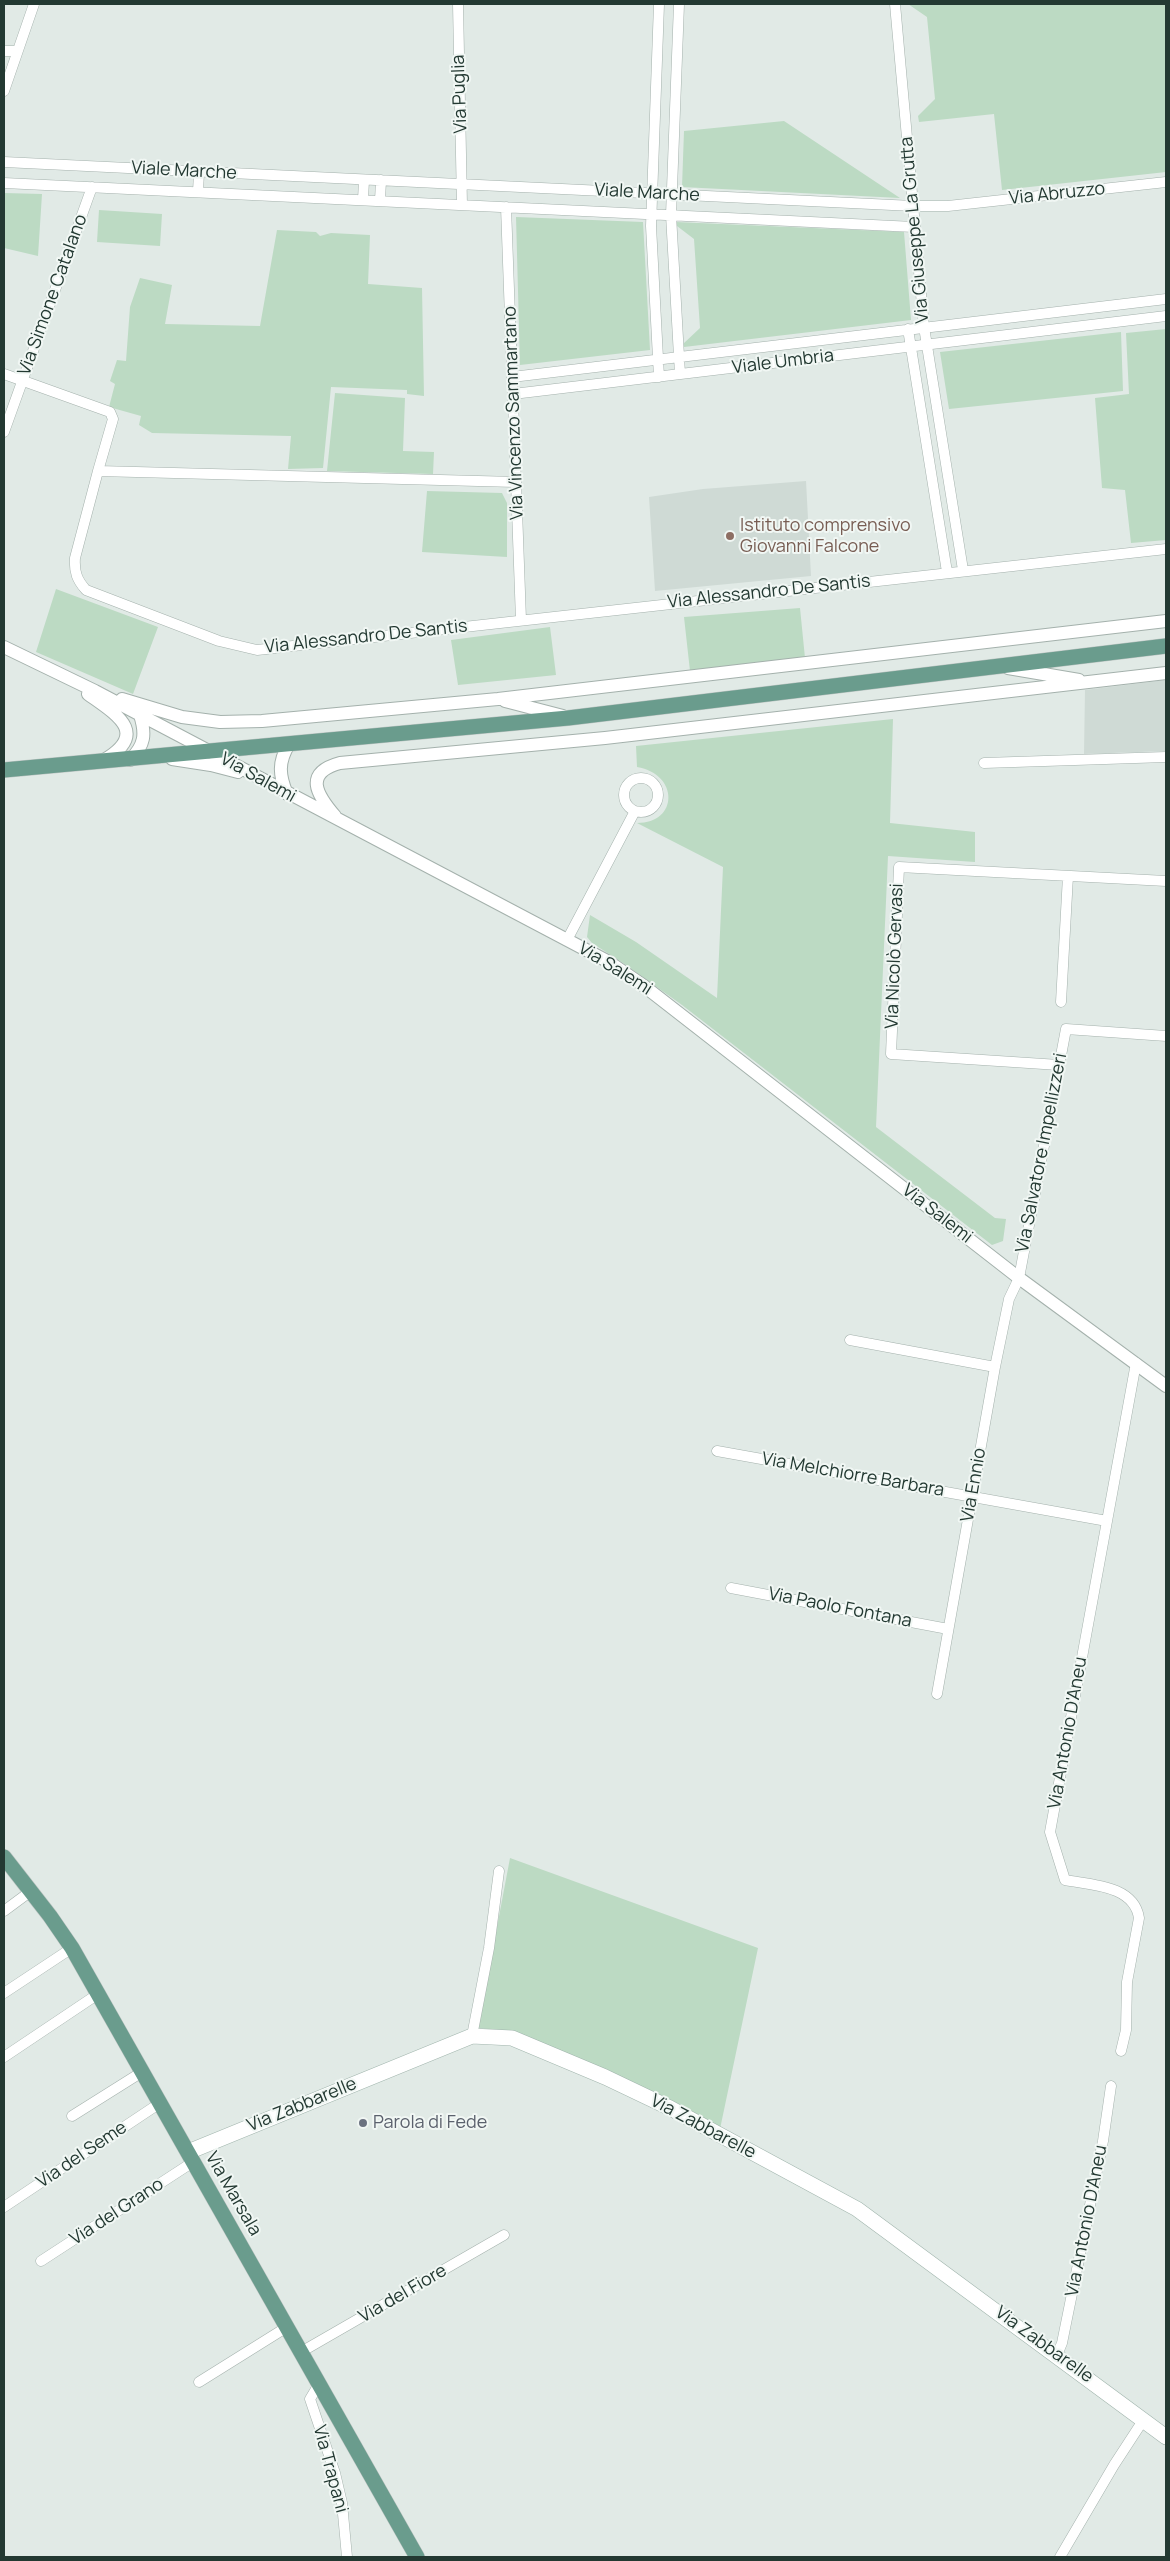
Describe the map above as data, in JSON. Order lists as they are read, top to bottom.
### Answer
{
  "streets": {
    "main road": ["Via Zabbarelle", "Via Marsala"],
    "street": [
      "Via Puglia",
      "Viale Marche",
      "Via Abruzzo",
      "Via Giuseppe La Grutta",
      "Via Simone Catalano",
      "Viale Umbria",
      "Via Vincenzo Sammartano",
      "Via Alessandro De Santis",
      "Via Salemi",
      "Via Nicolò Gervasi",
      "Via Salvatore Impellizzeri",
      "Via Melchiorre Barbara",
      "Via Ennio",
      "Via Paolo Fontana",
      "Via Antonio D'Aneu",
      "Via del Seme",
      "Via del Grano",
      "Via del Fiore",
      "Via Trapani"
    ]
  },
  "crossings": [
    ["Via Puglia", "Viale Marche"],
    ["Viale Marche", "Via Abruzzo"],
    ["Viale Marche", "Via Giuseppe La Grutta"],
    ["Viale Marche", "Via Simone Catalano"],
    ["Viale Marche", "Via Vincenzo Sammartano"],
    ["Via Abruzzo", "Via Giuseppe La Grutta"],
    ["Via Giuseppe La Grutta", "Viale Umbria"],
    ["Via Giuseppe La Grutta", "Via Alessandro De Santis"],
    ["Via Simone Catalano", "Via Alessandro De Santis"],
    ["Viale Umbria", "Via Vincenzo Sammartano"],
    ["Via Vincenzo Sammartano", "Via Alessandro De Santis"],
    ["Via Salemi", "Via Salvatore Impellizzeri"],
    ["Via Salemi", "Via Ennio"],
    ["Via Salemi", "Via Antonio D'Aneu"],
    ["Via Nicolò Gervasi", "Via Salvatore Impellizzeri"],
    ["Via Salvatore Impellizzeri", "Via Ennio"],
    ["Via Melchiorre Barbara", "Via Ennio"],
    ["Via Melchiorre Barbara", "Via Antonio D'Aneu"],
    ["Via Ennio", "Via Paolo Fontana"],
    ["Via Antonio D'Aneu", "Via Zabbarelle"],
    ["Via Zabbarelle", "Via Marsala"],
    ["Via Zabbarelle", "Via del Grano"],
    ["Via del Seme", "Via Marsala"],
    ["Via Marsala", "Via del Grano"],
    ["Via Marsala", "Via del Fiore"],
    ["Via Marsala", "Via Trapani"]
  ],
  "places": ["Istituto comprensivo Giovanni Falcone", "Parola di Fede"]
}
